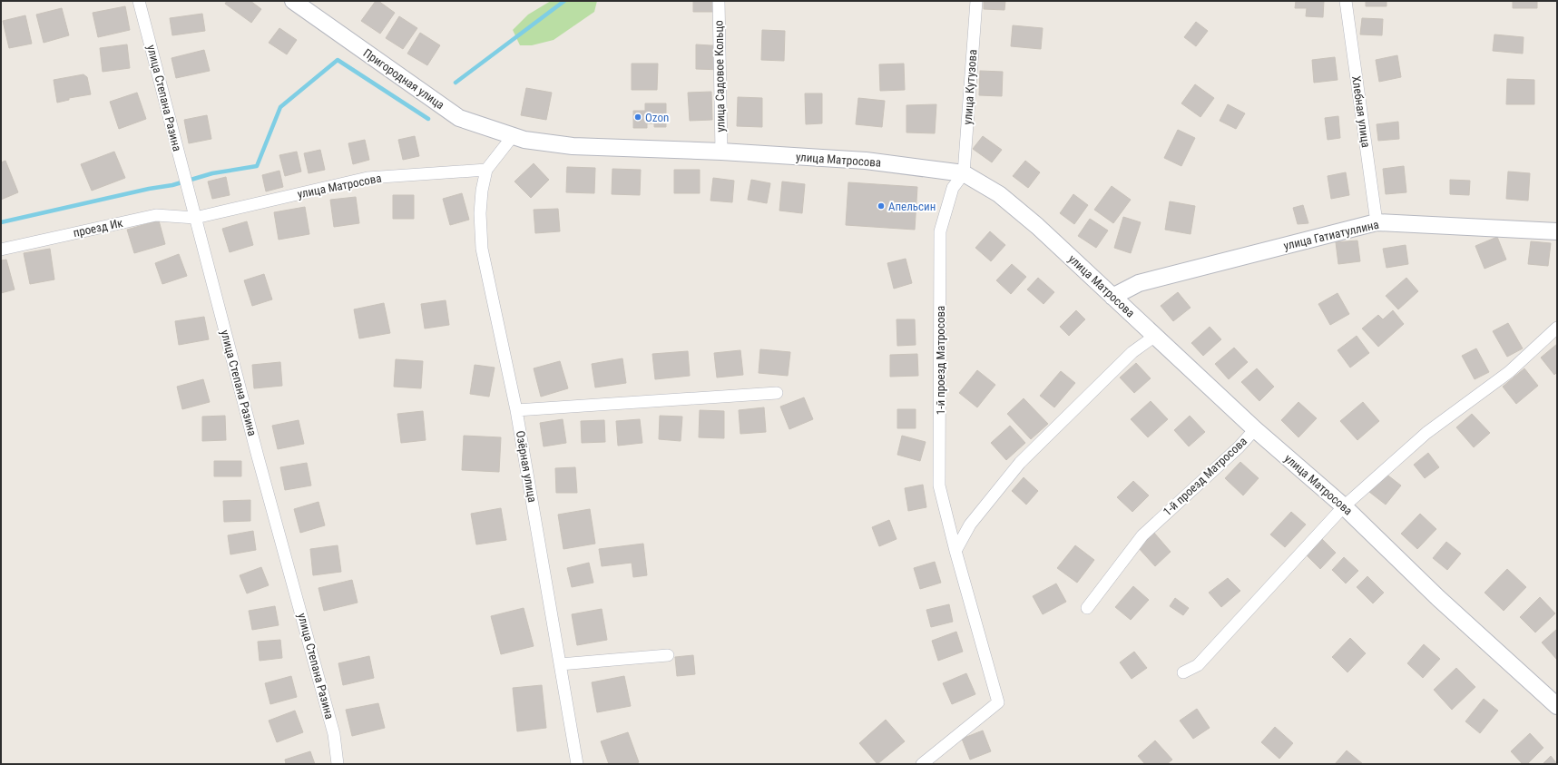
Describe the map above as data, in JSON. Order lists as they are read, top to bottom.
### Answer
{
  "streets": {
    "main road": ["Пригородная улица", "улица Матросова", "улица Гатиатуллина"],
    "street": [
      "улица Садовое Кольцо",
      "улица Кутузова",
      "улица Степана Разина",
      "Хлебная улица",
      "проезд Ик",
      "1-й проезд Матросова",
      "Озёрная улица"
    ]
  },
  "crossings": [
    ["улица Садовое Кольцо", "улица Матросова"],
    ["Пригородная улица", "улица Матросова"],
    ["улица Кутузова", "улица Матросова"],
    ["улица Кутузова", "1-й проезд Матросова"],
    ["улица Степана Разина", "улица Матросова"],
    ["улица Степана Разина", "проезд Ик"],
    ["Хлебная улица", "улица Гатиатуллина"],
    ["улица Матросова", "проезд Ик"],
    ["улица Матросова", "улица Гатиатуллина"],
    ["улица Матросова", "1-й проезд Матросова"],
    ["улица Матросова", "Озёрная улица"]
  ],
  "places": ["Ozon", "Апельсин"]
}
